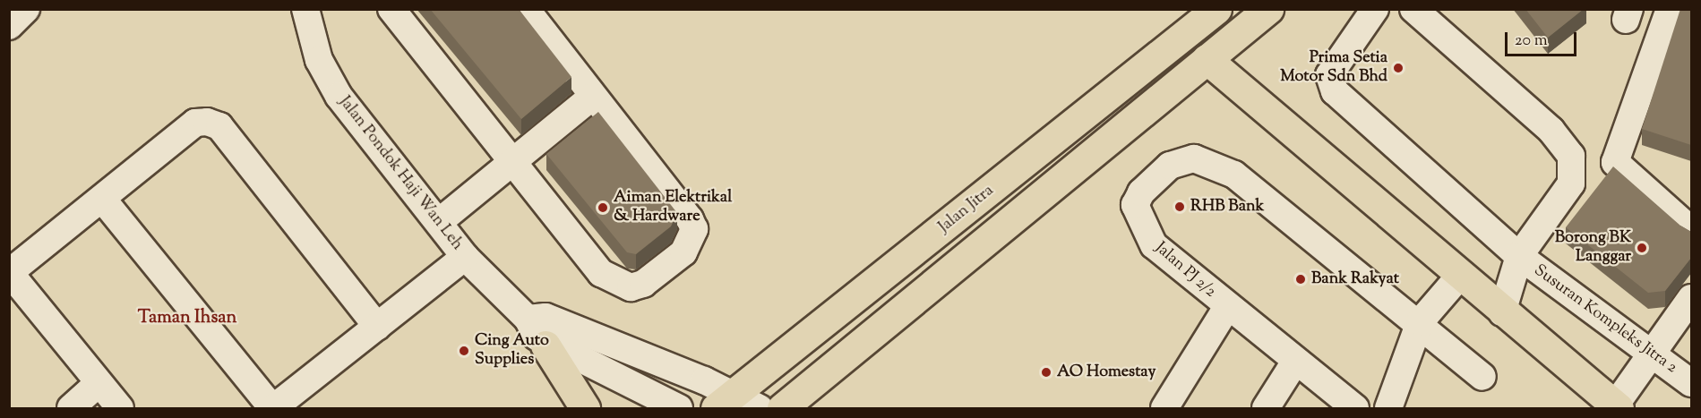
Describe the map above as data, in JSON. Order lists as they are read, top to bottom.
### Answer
{
  "streets": {
    "main road": ["Jalan Jitra"],
    "street": ["Jalan Pondok Haji Wan Leh", "Jalan PJ 2/2", "Susuran Kompleks Jitra 2"]
  },
  "districts": ["Taman Ihsan"],
  "places": [
    "Prima Setia Motor Sdn Bhd",
    "RHB Bank",
    "Aiman Elektrikal & Hardware",
    "Borong BK Langgar",
    "Bank Rakyat",
    "Cing Auto Supplies",
    "AO Homestay"
  ],
  "scale_bar": "20 m"
}
